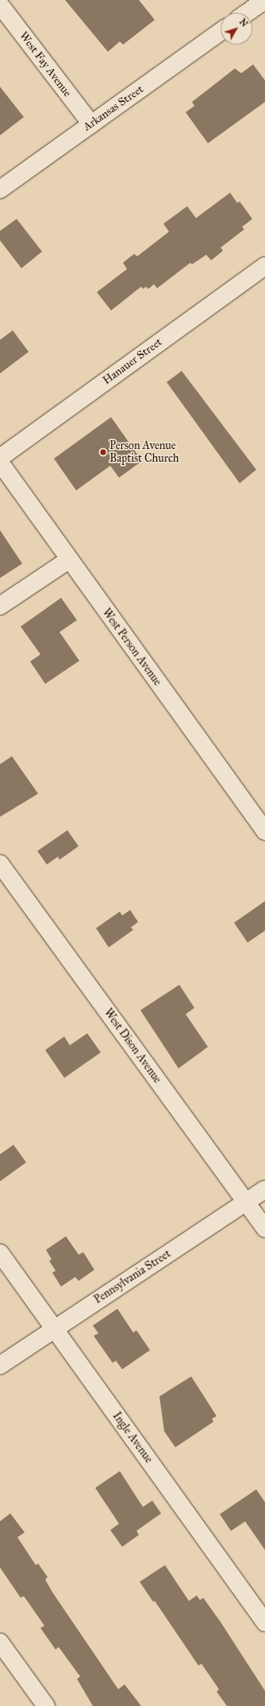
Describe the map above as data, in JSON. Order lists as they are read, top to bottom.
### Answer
{
  "streets": {
    "street": [
      "West Fay Avenue",
      "Arkansas Street",
      "Hanauer Street",
      "West Person Avenue",
      "West Dison Avenue",
      "Pennsylvania Street",
      "Ingle Avenue"
    ]
  },
  "crossings": [
    ["West Fay Avenue", "Arkansas Street"],
    ["West Dison Avenue", "Pennsylvania Street"],
    ["Pennsylvania Street", "Ingle Avenue"]
  ],
  "places": ["Person Avenue Baptist Church"],
  "north": "top right"
}
